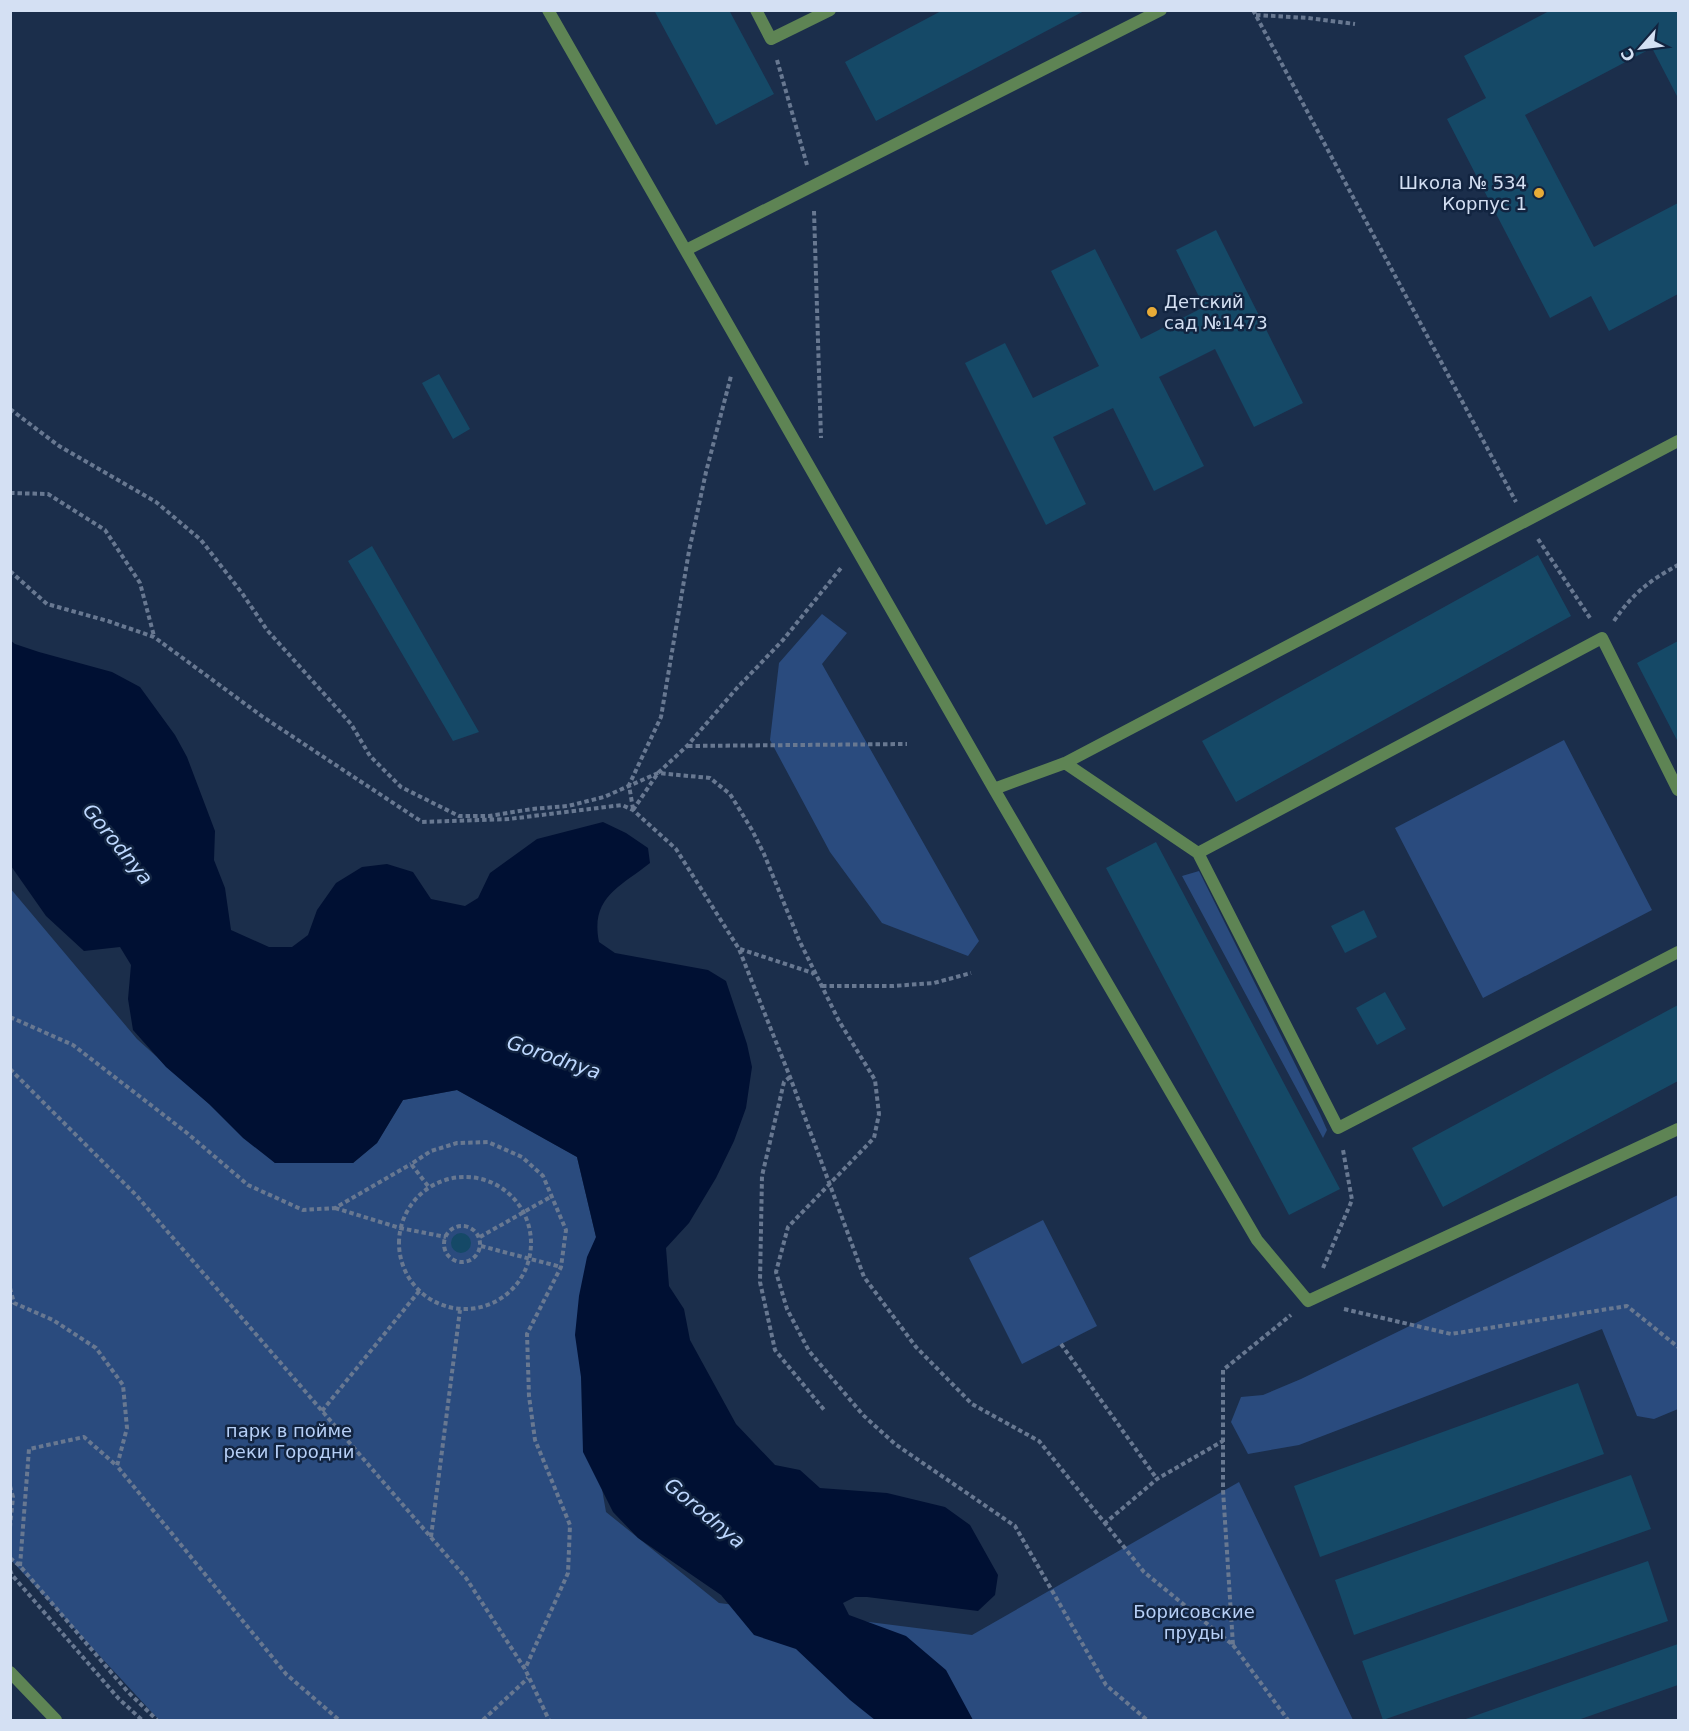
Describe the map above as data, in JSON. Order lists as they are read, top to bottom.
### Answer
{
  "water": ["Gorodnya"],
  "parks": ["парк в пойме реки Городни", "Борисовские пруды"],
  "places": ["Школа № 534 Корпус 1", "Детский сад №1473"],
  "north": "bottom left"
}
